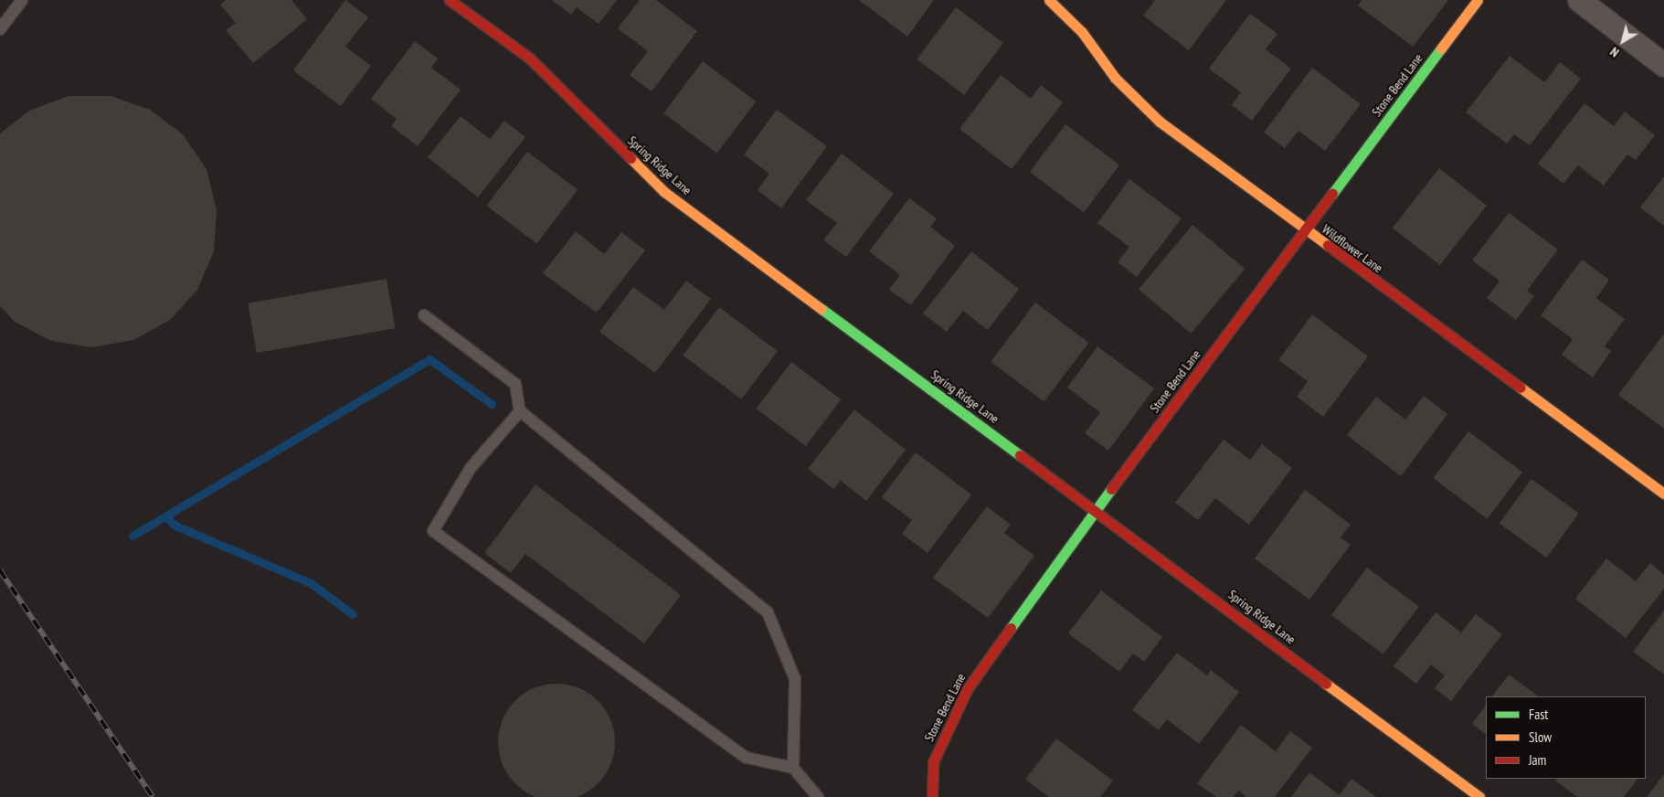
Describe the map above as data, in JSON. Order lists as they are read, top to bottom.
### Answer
{
  "streets": {
    "street": ["Stone Bend Lane", "Spring Ridge Lane", "Wildflower Lane"]
  },
  "crossings": [
    ["Stone Bend Lane", "Spring Ridge Lane"],
    ["Stone Bend Lane", "Wildflower Lane"]
  ],
  "legend": ["Fast", "Slow", "Jam"],
  "north": "bottom left"
}
